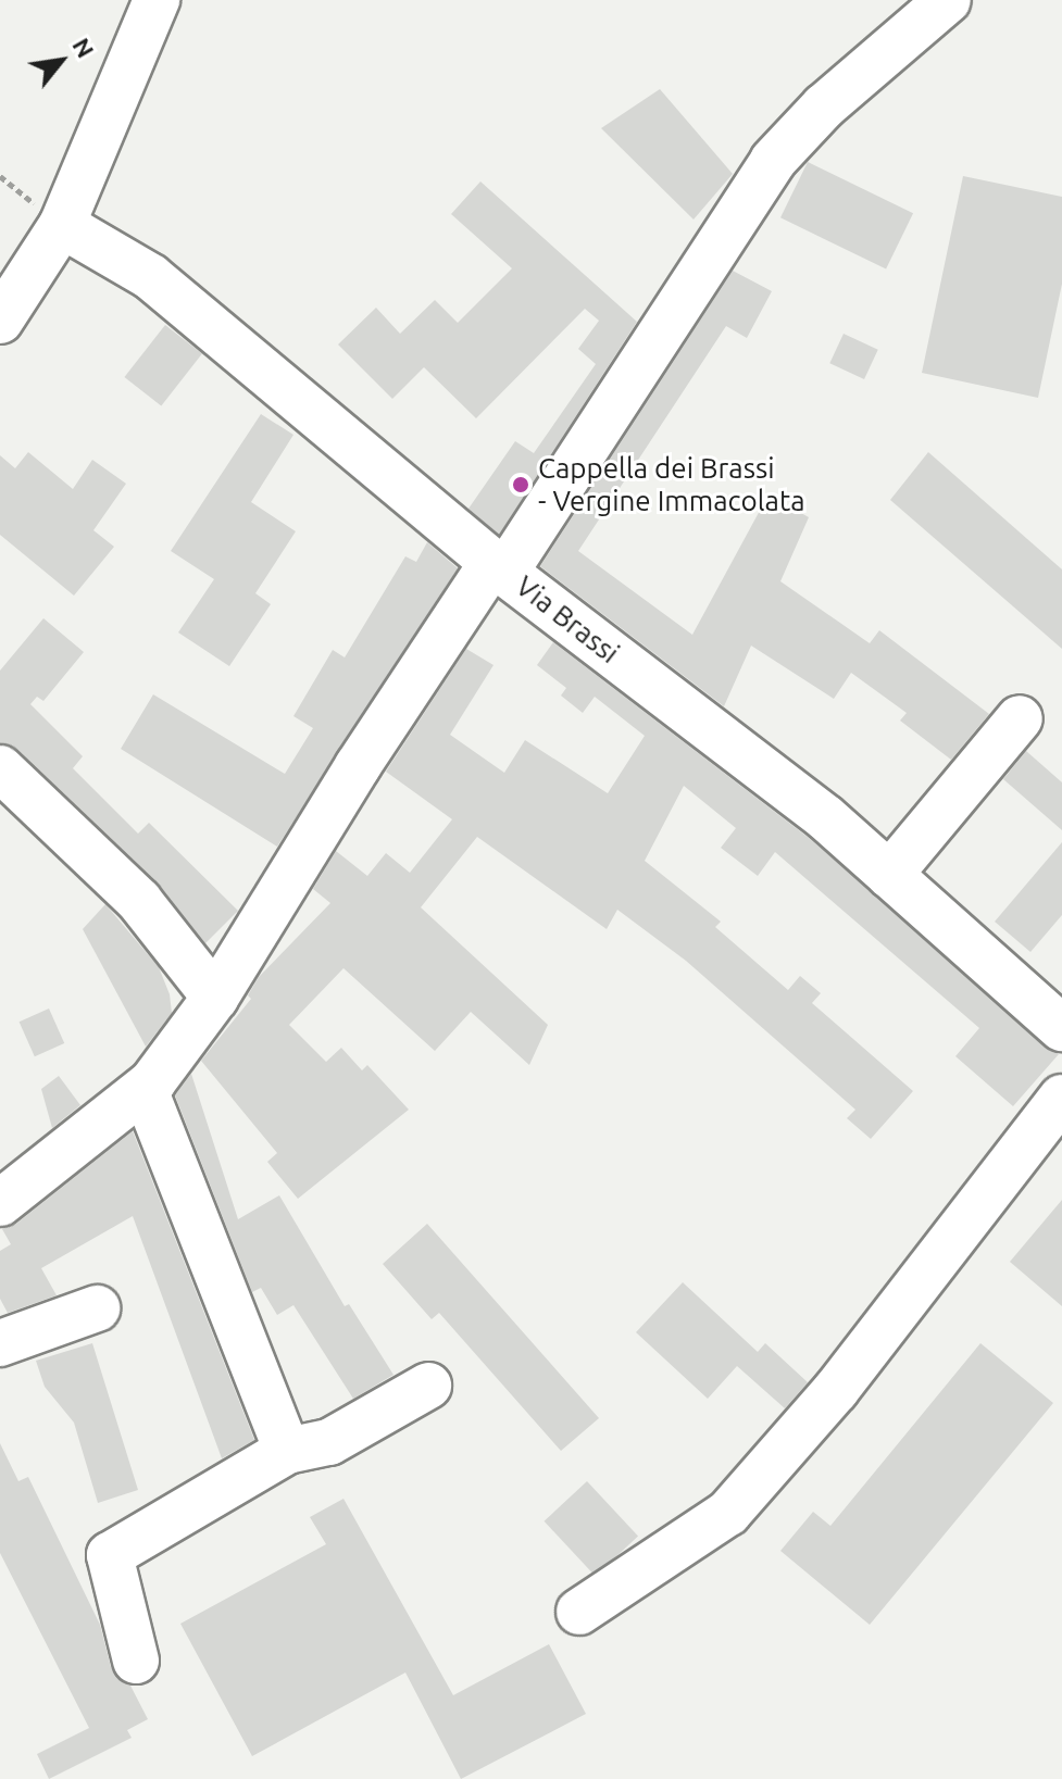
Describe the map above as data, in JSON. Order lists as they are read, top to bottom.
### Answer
{
  "streets": {
    "street": ["Via Brassi"]
  },
  "places": ["Cappella dei Brassi - Vergine Immacolata"],
  "north": "top right"
}
